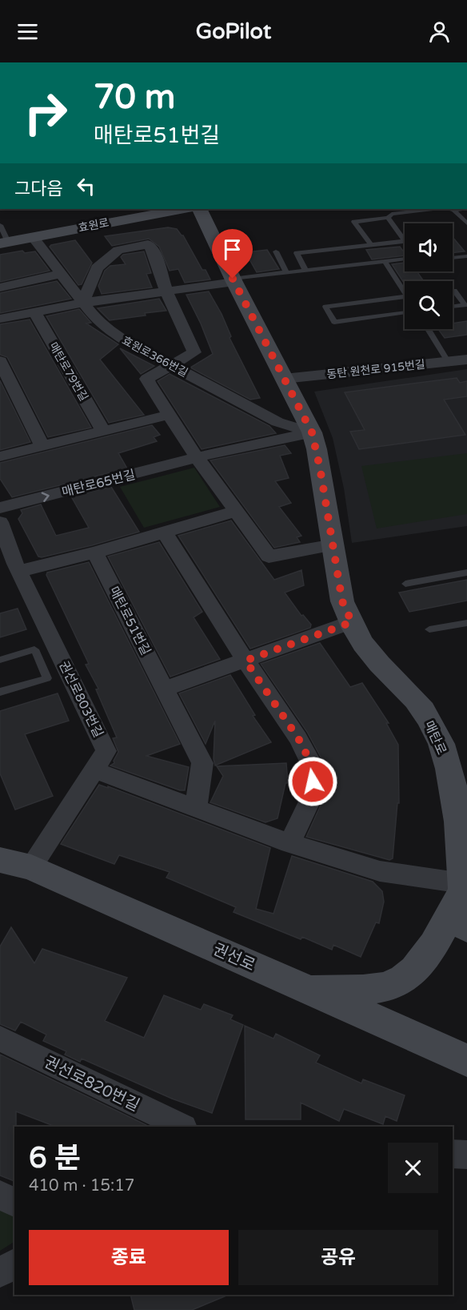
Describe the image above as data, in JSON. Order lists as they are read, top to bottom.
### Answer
{
  "streets": {
    "street": [
      "효원로",
      "효원로366번길",
      "동탄 원천로 915번길",
      "매탄로79번길",
      "매탄로65번길",
      "매탄로51번길",
      "권선로803번길",
      "매탄로",
      "권선로",
      "권선로820번길"
    ]
  },
  "crossings": [
    ["효원로", "효원로366번길"],
    ["효원로366번길", "매탄로65번길"],
    ["효원로366번길", "매탄로"],
    ["동탄 원천로 915번길", "매탄로"],
    ["매탄로65번길", "매탄로"],
    ["권선로803번길", "권선로"]
  ],
  "page": {
    "header": "GoPilot",
    "turn": ["70 m", "매탄로51번길"],
    "then": "그다음",
    "heading": ["6 분", "410 m · 15:17"],
    "buttons": ["종료", "공유"]
  }
}
